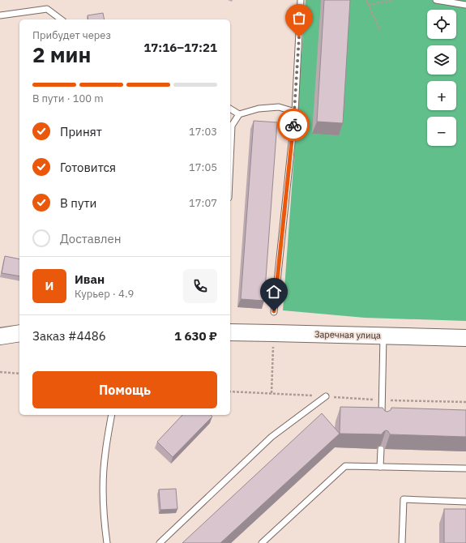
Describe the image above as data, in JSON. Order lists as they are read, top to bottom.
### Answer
{
  "streets": {
    "street": ["Заречная улица"]
  },
  "page": {
    "map_buttons": ["+", "−"],
    "heading": ["2 мин", "Прибудет через", "17:16–17:21"],
    "panel": [
      "Иван",
      "Курьер · 4.9",
      "Заказ #4486",
      "1 630 ₽"
    ],
    "bar": "В пути · 100 m",
    "list": [
      ["Принят", "17:03"],
      ["Готовится", "17:05"],
      ["В пути", "17:07"],
      "Доставлен"
    ],
    "round": "И",
    "buttons": "Помощь"
  }
}
